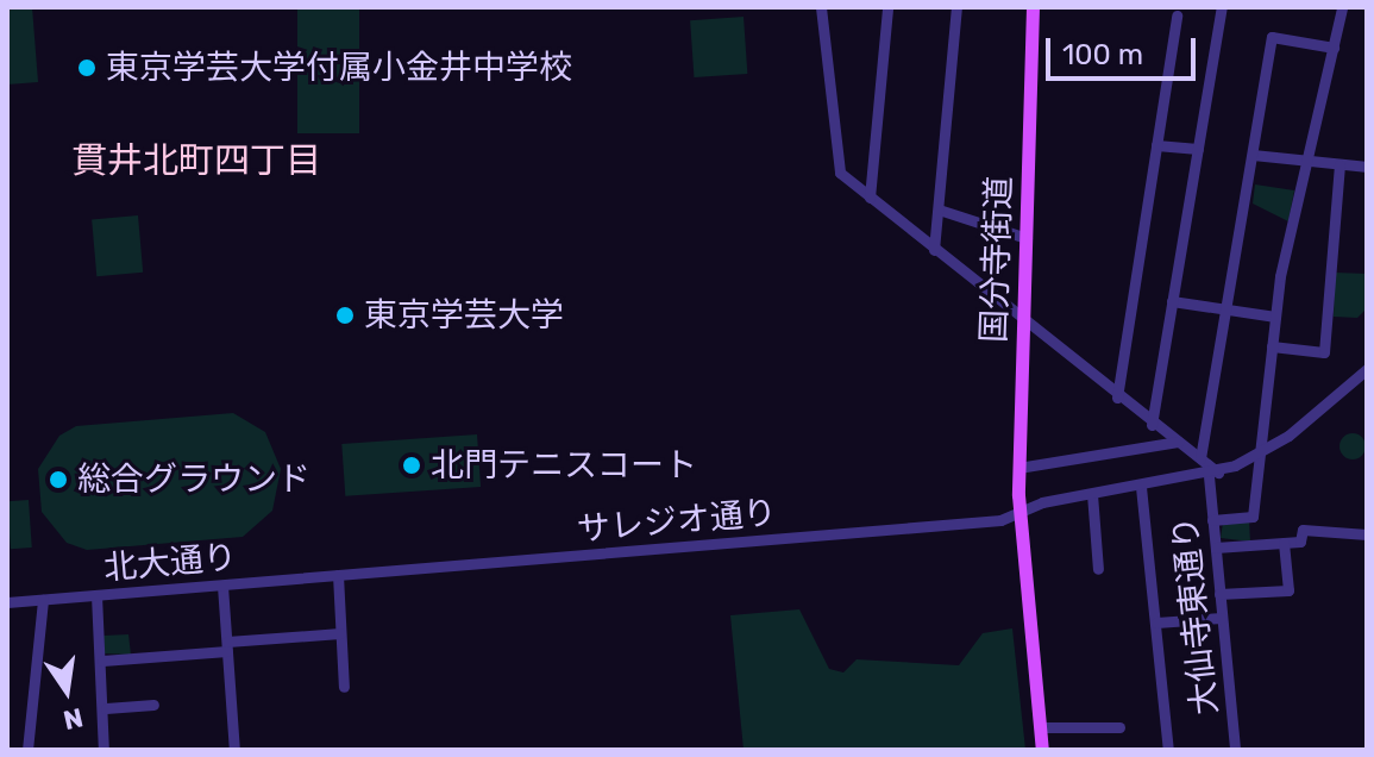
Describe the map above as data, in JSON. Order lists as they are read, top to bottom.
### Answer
{
  "streets": {
    "main road": ["国分寺街道"],
    "street": ["サレジオ通り", "北大通り", "大仙寺東通り"]
  },
  "crossings": [
    ["国分寺街道", "サレジオ通り"],
    ["サレジオ通り", "北大通り"],
    ["サレジオ通り", "大仙寺東通り"]
  ],
  "districts": ["貫井北町四丁目"],
  "places": [
    "東京学芸大学付属小金井中学校",
    "東京学芸大学",
    "北門テニスコート",
    "総合グラウンド"
  ],
  "scale_bar": "100 m",
  "north": "bottom"
}
